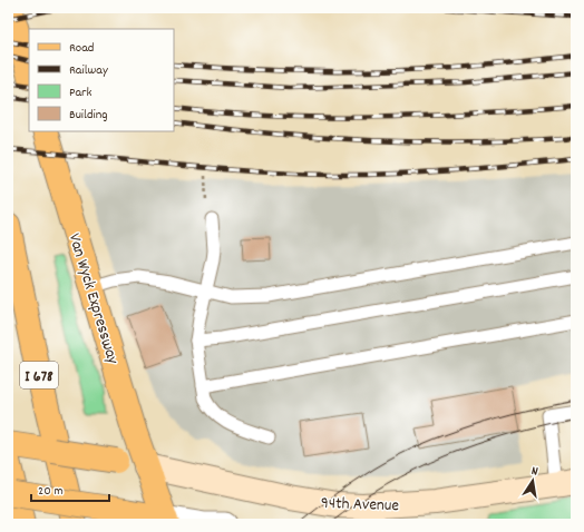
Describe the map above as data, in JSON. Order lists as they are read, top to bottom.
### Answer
{
  "streets": {
    "main road": ["Van Wyck Expressway", "I 678", "94th Avenue"]
  },
  "crossings": [
    ["Van Wyck Expressway", "94th Avenue"]
  ],
  "legend": [
    "Road",
    "Railway",
    "Park",
    "Building"
  ],
  "scale_bar": "20 m",
  "north": "top"
}
